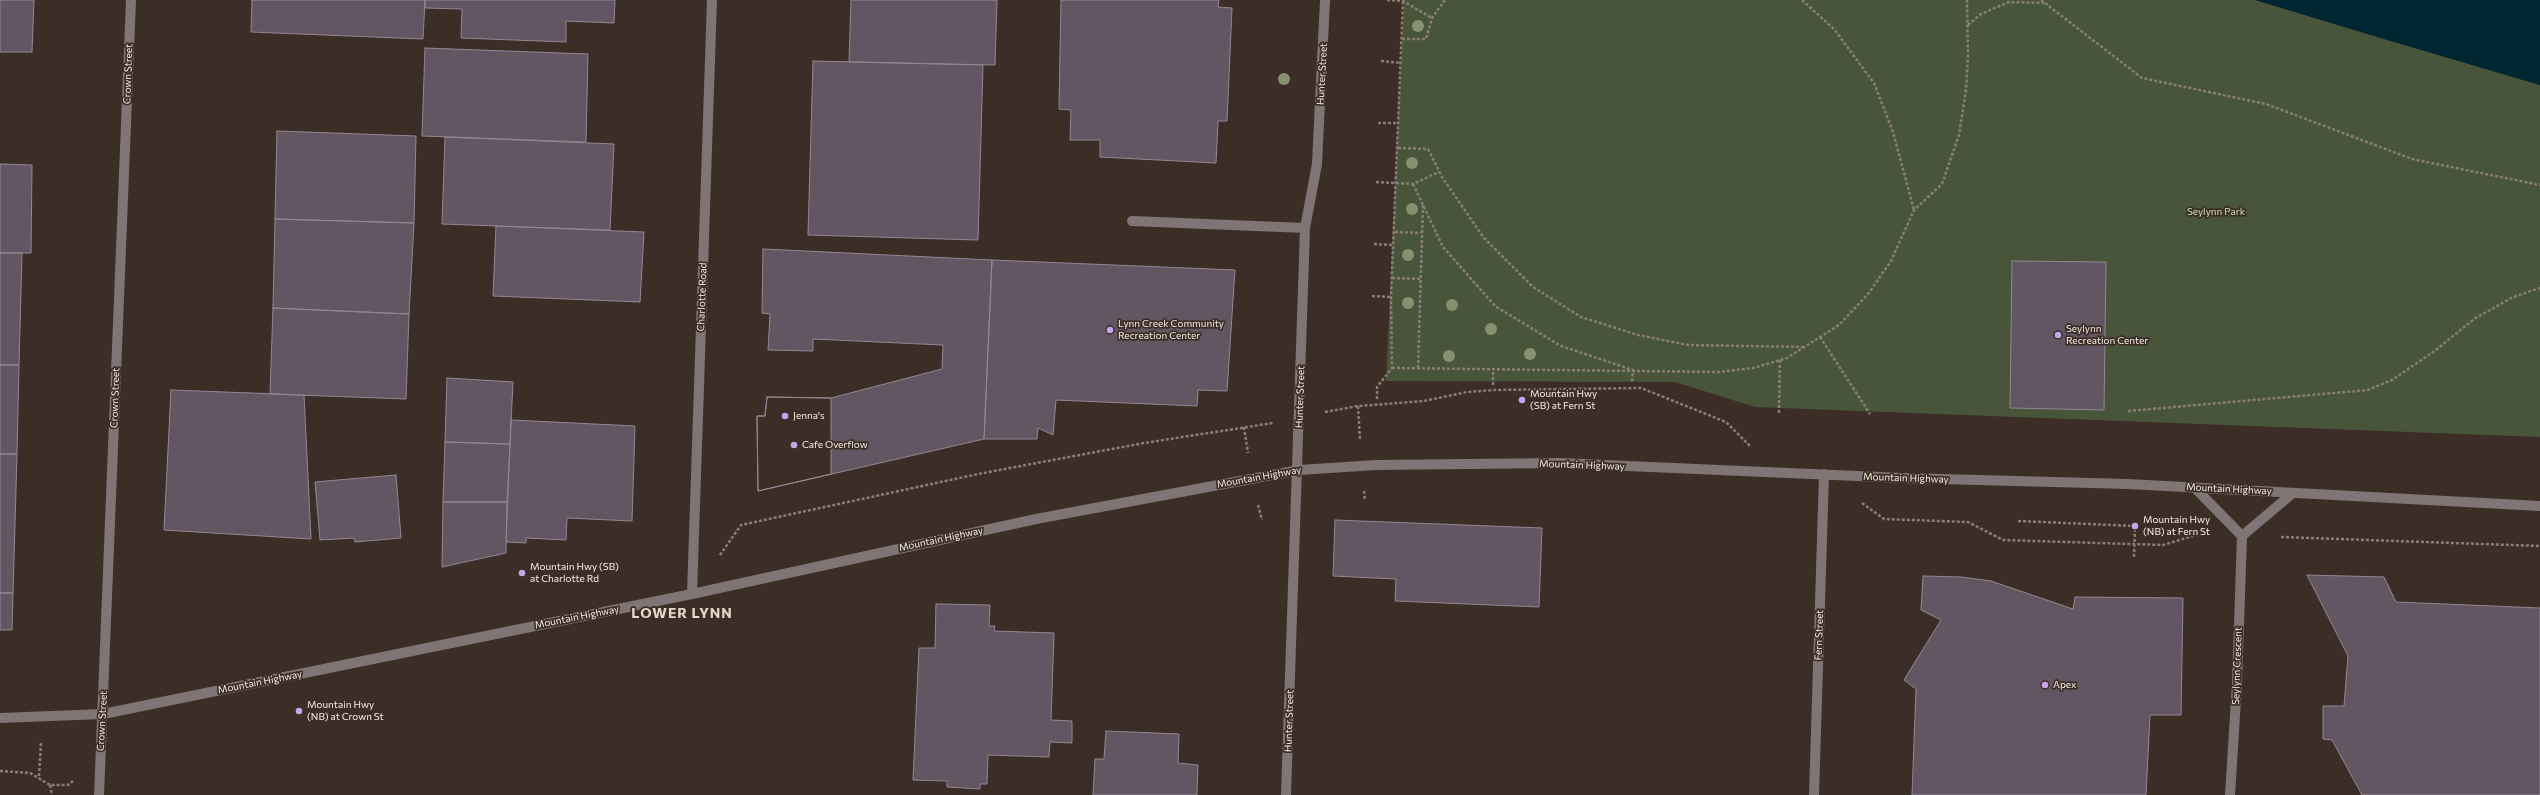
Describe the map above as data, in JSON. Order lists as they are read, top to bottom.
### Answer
{
  "streets": {
    "street": [
      "Crown Street",
      "Hunter Street",
      "Charlotte Road",
      "Mountain Highway",
      "Fern Street",
      "Seylynn Crescent"
    ]
  },
  "crossings": [
    ["Crown Street", "Mountain Highway"],
    ["Hunter Street", "Mountain Highway"],
    ["Charlotte Road", "Mountain Highway"],
    ["Mountain Highway", "Fern Street"]
  ],
  "districts": ["LOWER LYNN"],
  "parks": ["Seylynn Park"],
  "places": [
    "Lynn Creek Community Recreation Center",
    "Seylynn Recreation Center",
    "Mountain Hwy (SB) at Fern St",
    "Jenna's",
    "Cafe Overflow",
    "Mountain Hwy (NB) at Fern St",
    "Mountain Hwy (SB) at Charlotte Rd",
    "Apex",
    "Mountain Hwy (NB) at Crown St"
  ]
}
